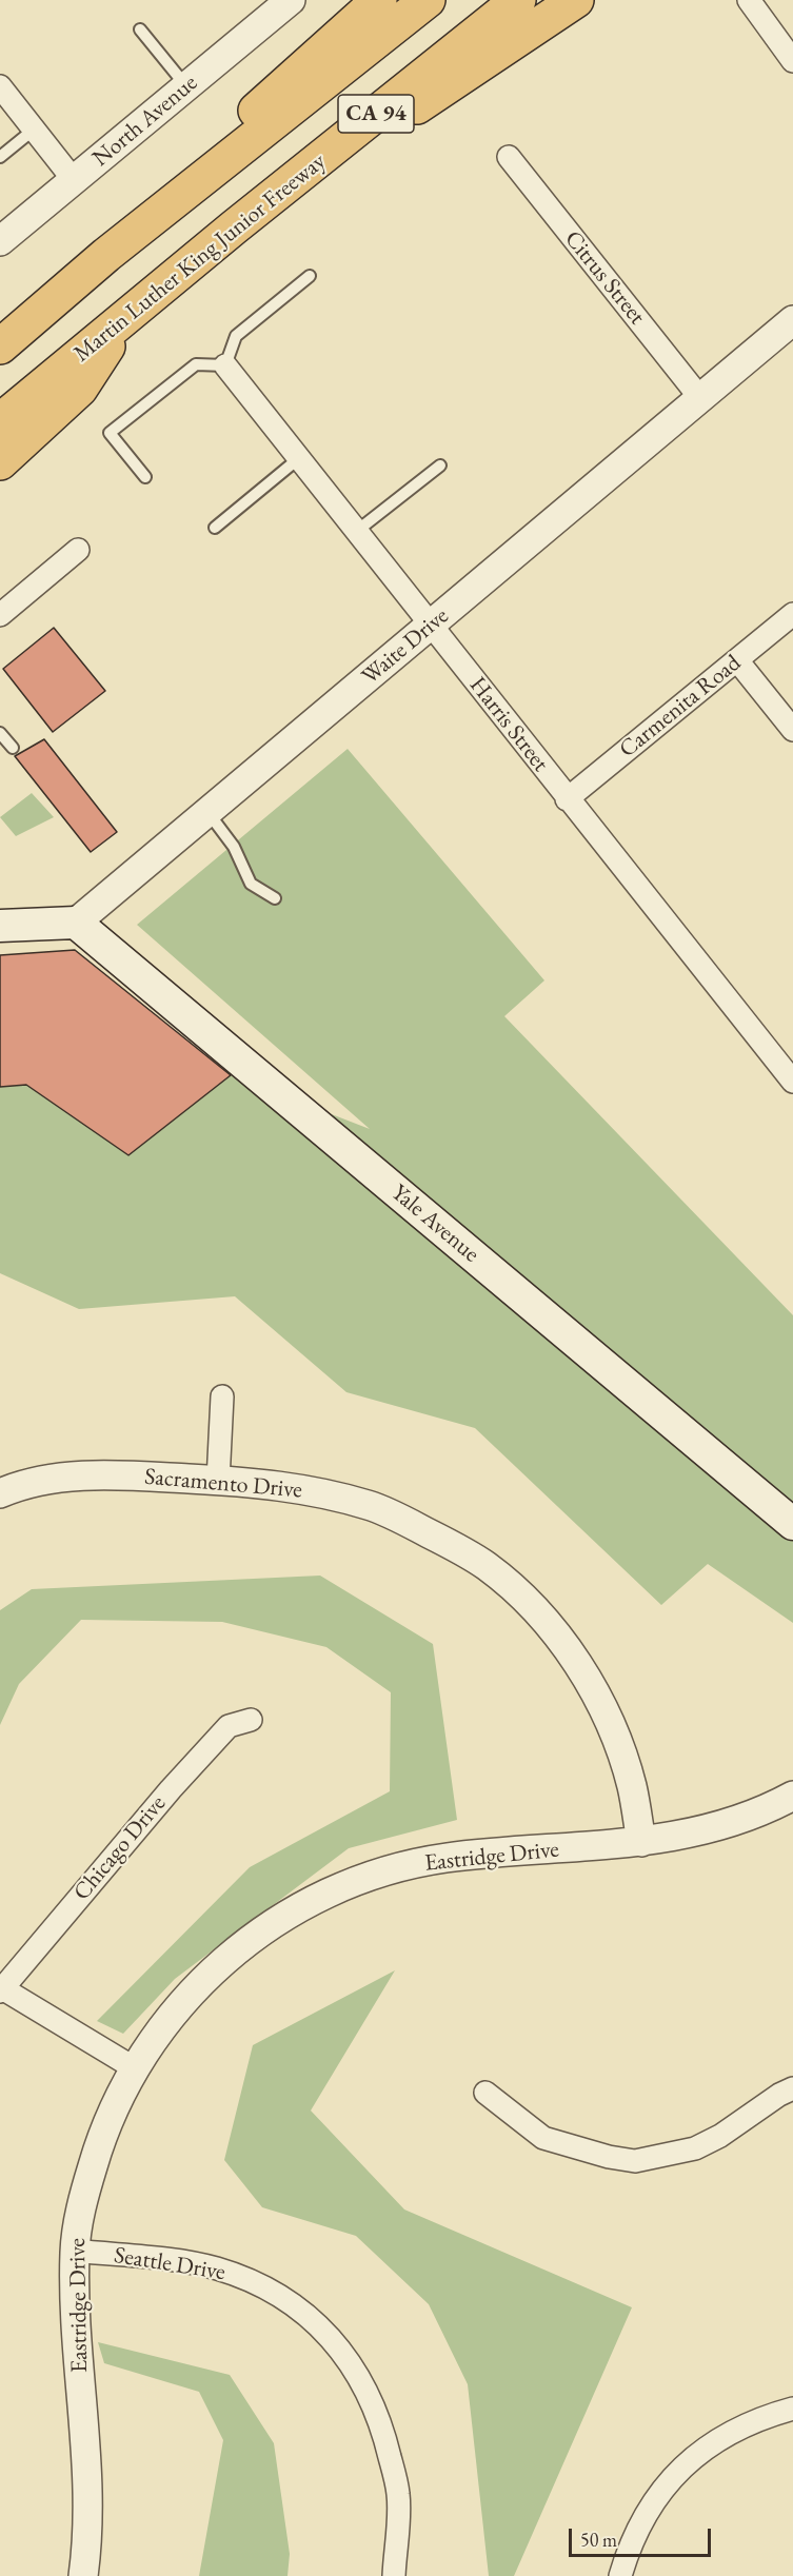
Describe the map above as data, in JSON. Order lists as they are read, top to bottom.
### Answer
{
  "streets": {
    "highway": ["CA 94", "Martin Luther King Junior Freeway"],
    "main road": ["Yale Avenue"],
    "street": [
      "North Avenue",
      "Citrus Street",
      "Waite Drive",
      "Carmenita Road",
      "Harris Street",
      "Sacramento Drive",
      "Chicago Drive",
      "Eastridge Drive",
      "Seattle Drive"
    ]
  },
  "crossings": [
    ["Citrus Street", "Waite Drive"],
    ["Waite Drive", "Harris Street"],
    ["Waite Drive", "Yale Avenue"],
    ["Carmenita Road", "Harris Street"],
    ["Sacramento Drive", "Eastridge Drive"],
    ["Eastridge Drive", "Seattle Drive"]
  ],
  "scale_bar": "50 m"
}
